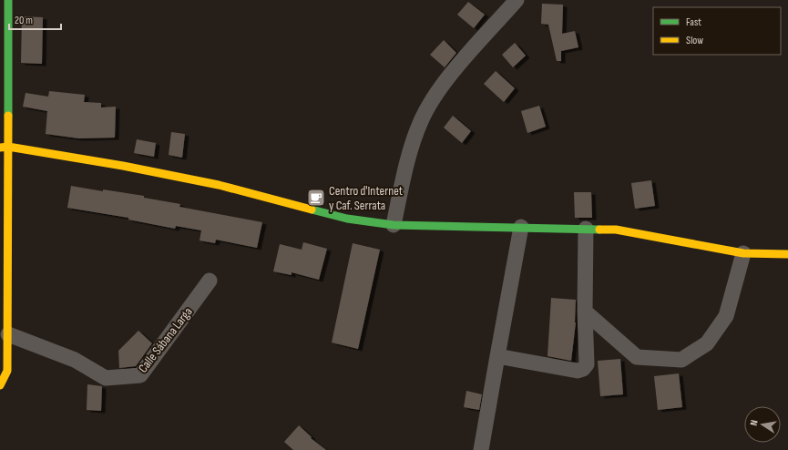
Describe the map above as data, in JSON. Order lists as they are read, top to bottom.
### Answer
{
  "streets": {
    "street": ["Calle Sábana Larga"]
  },
  "places": {
    "cafe": ["Centro d'Internet y Caf. Serrata"]
  },
  "legend": ["Fast", "Slow"],
  "scale_bar": "20 m",
  "north": "left"
}
